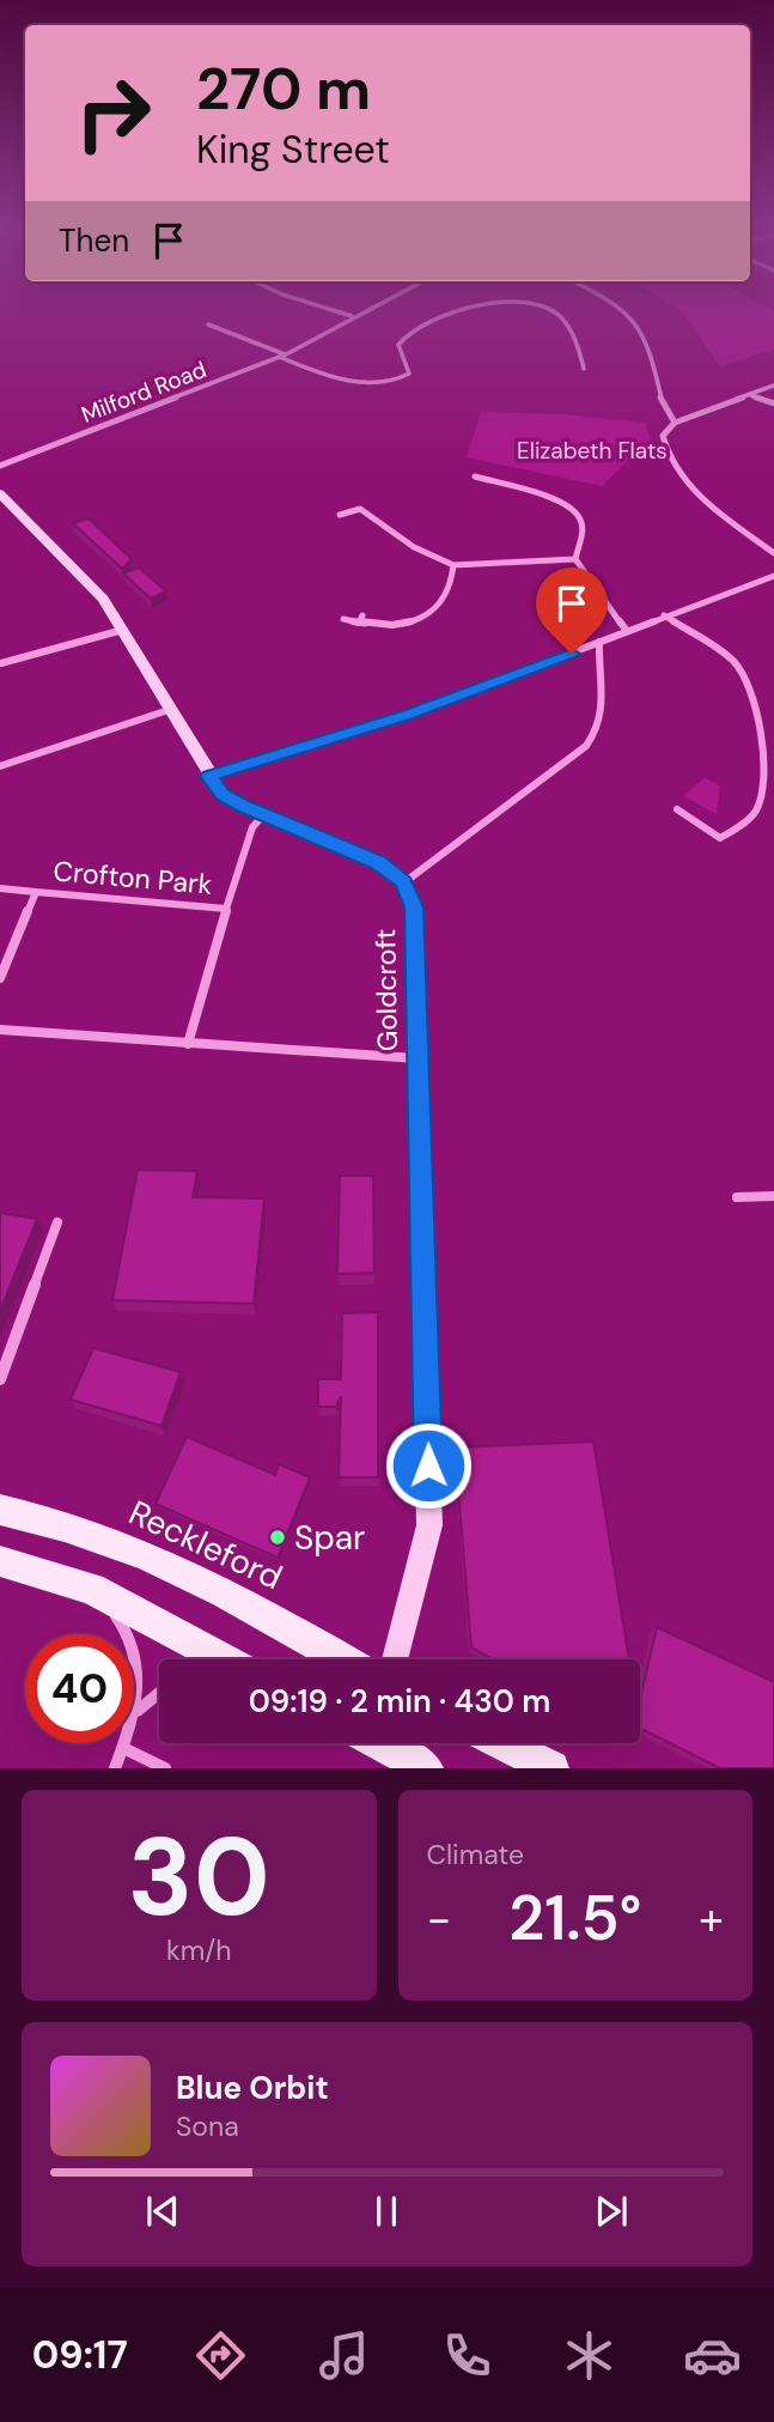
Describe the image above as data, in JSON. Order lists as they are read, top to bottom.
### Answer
{
  "streets": {
    "main road": ["Reckleford"],
    "street": ["Milford Road", "Crofton Park", "Goldcroft"]
  },
  "parks": ["Elizabeth Flats"],
  "places": ["Spar"],
  "page": {
    "turn": ["270 m", "King Street"],
    "then": "Then",
    "limit": "40",
    "trip": "09:19 · 2 min · 430 m",
    "tile": [
      ["30", "km/h"],
      "Climate"
    ],
    "heat": ["−", "21.5°", "+"],
    "song": ["Blue Orbit", "Sona"],
    "tabs": "09:17"
  }
}
